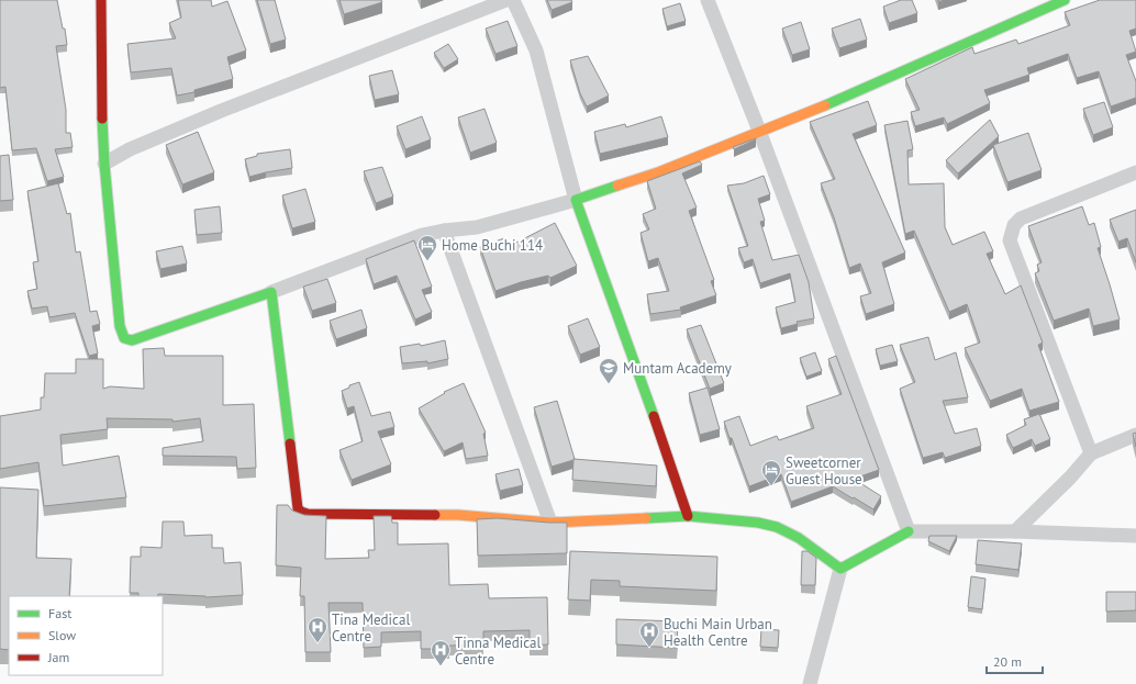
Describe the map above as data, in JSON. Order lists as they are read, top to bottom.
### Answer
{
  "places": {
    "hotel": ["Home Buchi 114", "Sweetcorner Guest House"],
    "school or university": ["Muntam Academy"],
    "hospital": ["Tina Medical Centre", "Buchi Main Urban Health Centre", "Tinna Medical Centre"]
  },
  "legend": ["Fast", "Slow", "Jam"],
  "scale_bar": "20 m"
}
